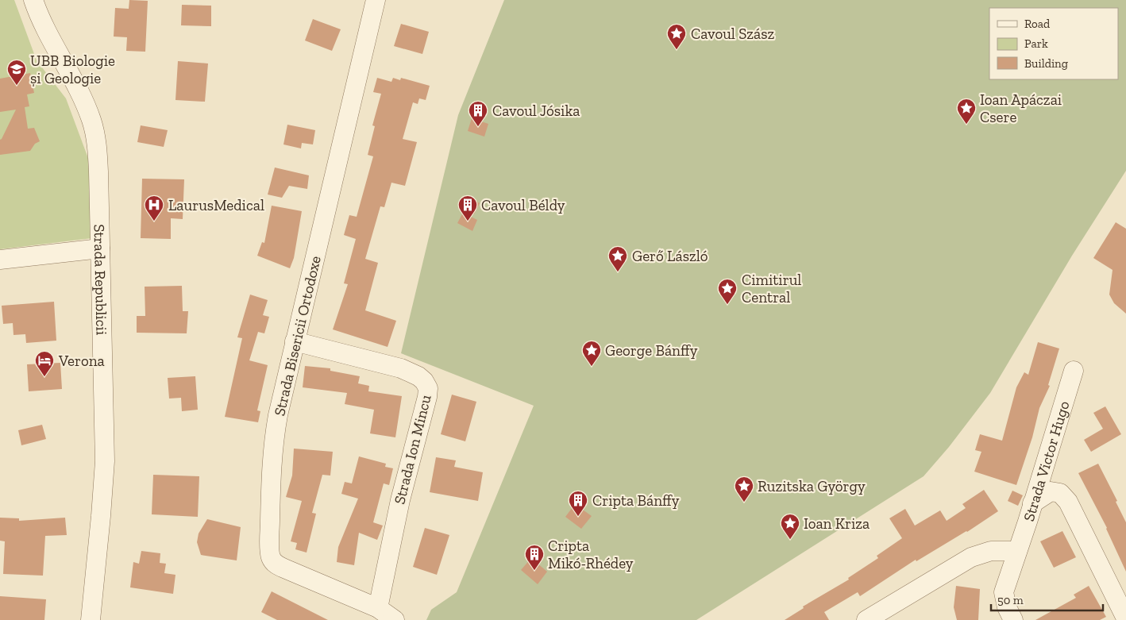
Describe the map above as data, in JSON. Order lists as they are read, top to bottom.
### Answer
{
  "streets": {
    "street": [
      "Strada Republicii",
      "Strada Bisericii Ortodoxe",
      "Strada Ion Mincu",
      "Strada Victor Hugo"
    ]
  },
  "crossings": [
    ["Strada Bisericii Ortodoxe", "Strada Ion Mincu"]
  ],
  "places": {
    "place": [
      "Cavoul Szász",
      "Ioan Apáczai Csere",
      "Gerő László",
      "Cimitirul Central",
      "George Bánffy",
      "Ruzitska György",
      "Ioan Kriza"
    ],
    "school or university": ["UBB Biologie și Geologie"],
    "building": [
      "Cavoul Jósika",
      "Cavoul Béldy",
      "Cripta Bánffy",
      "Cripta Mikó-Rhédey"
    ],
    "hospital": ["LaurusMedical"],
    "hotel": ["Verona"]
  },
  "legend": ["Road", "Park", "Building"],
  "scale_bar": "50 m"
}
